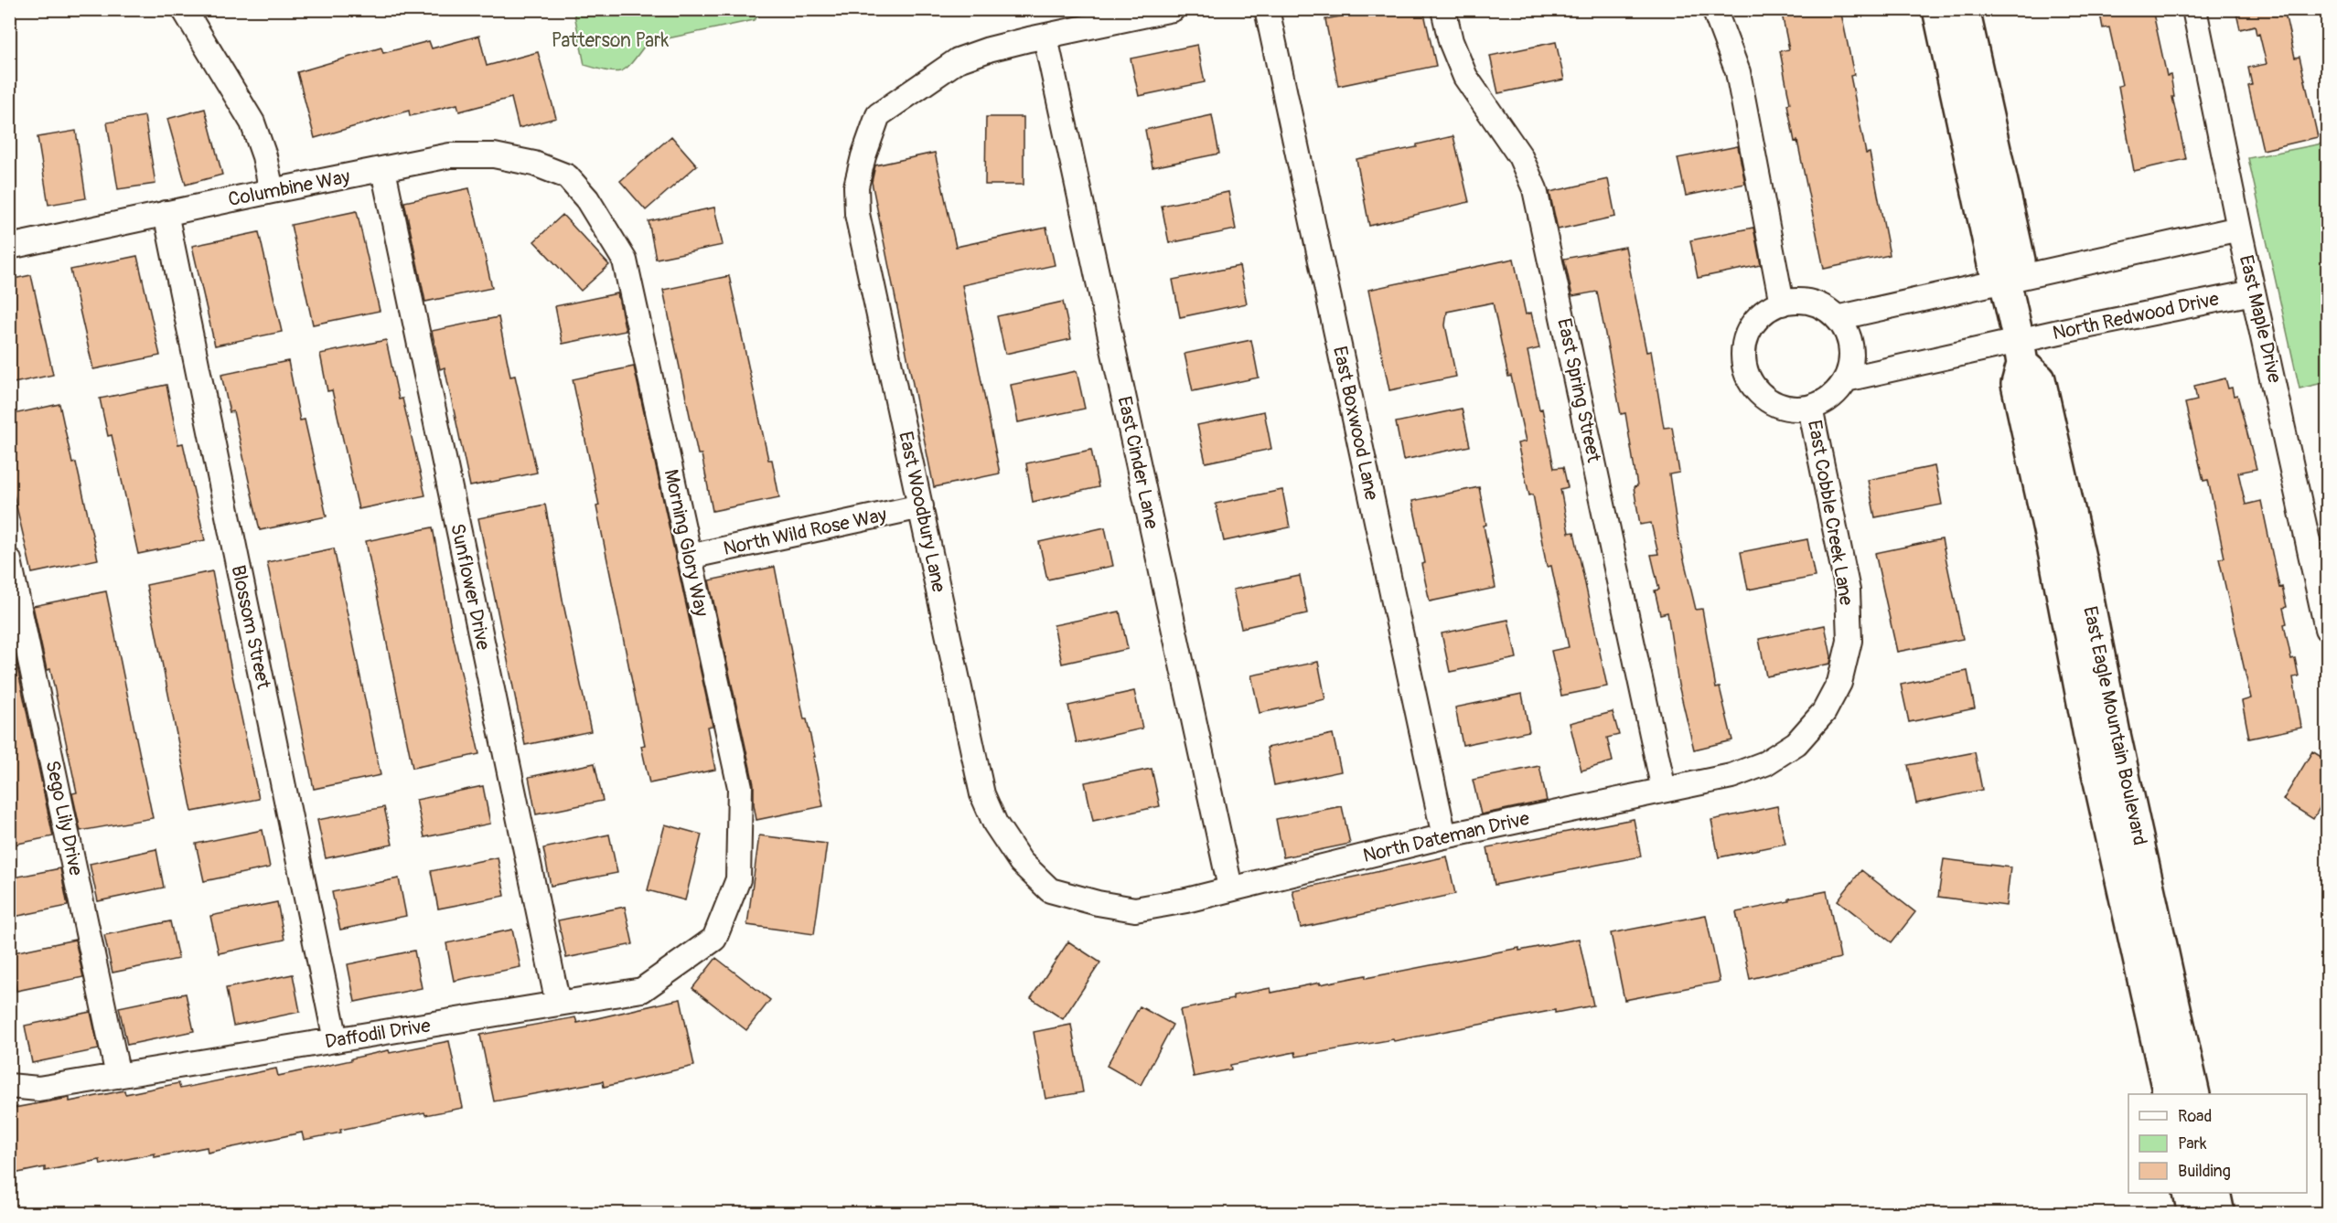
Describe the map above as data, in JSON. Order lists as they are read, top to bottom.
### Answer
{
  "streets": {
    "street": [
      "Columbine Way",
      "North Redwood Drive",
      "East Maple Drive",
      "East Spring Street",
      "East Boxwood Lane",
      "East Cinder Lane",
      "East Woodbury Lane",
      "East Cobble Creek Lane",
      "North Wild Rose Way",
      "Morning Glory Way",
      "Sunflower Drive",
      "Blossom Street",
      "East Eagle Mountain Boulevard",
      "Sego Lily Drive",
      "North Dateman Drive",
      "Daffodil Drive"
    ]
  },
  "crossings": [
    ["Columbine Way", "Morning Glory Way"],
    ["Columbine Way", "Sunflower Drive"],
    ["Columbine Way", "Blossom Street"],
    ["North Redwood Drive", "East Maple Drive"],
    ["North Redwood Drive", "East Cobble Creek Lane"],
    ["North Redwood Drive", "East Eagle Mountain Boulevard"],
    ["East Spring Street", "North Dateman Drive"],
    ["East Boxwood Lane", "North Dateman Drive"],
    ["East Cinder Lane", "East Woodbury Lane"],
    ["East Cinder Lane", "North Dateman Drive"],
    ["East Woodbury Lane", "North Wild Rose Way"],
    ["East Woodbury Lane", "North Dateman Drive"],
    ["East Cobble Creek Lane", "North Dateman Drive"],
    ["North Wild Rose Way", "Morning Glory Way"],
    ["Morning Glory Way", "Daffodil Drive"],
    ["Sunflower Drive", "Daffodil Drive"],
    ["Blossom Street", "Daffodil Drive"],
    ["Sego Lily Drive", "Daffodil Drive"]
  ],
  "parks": ["Patterson Park"],
  "legend": ["Road", "Park", "Building"]
}
